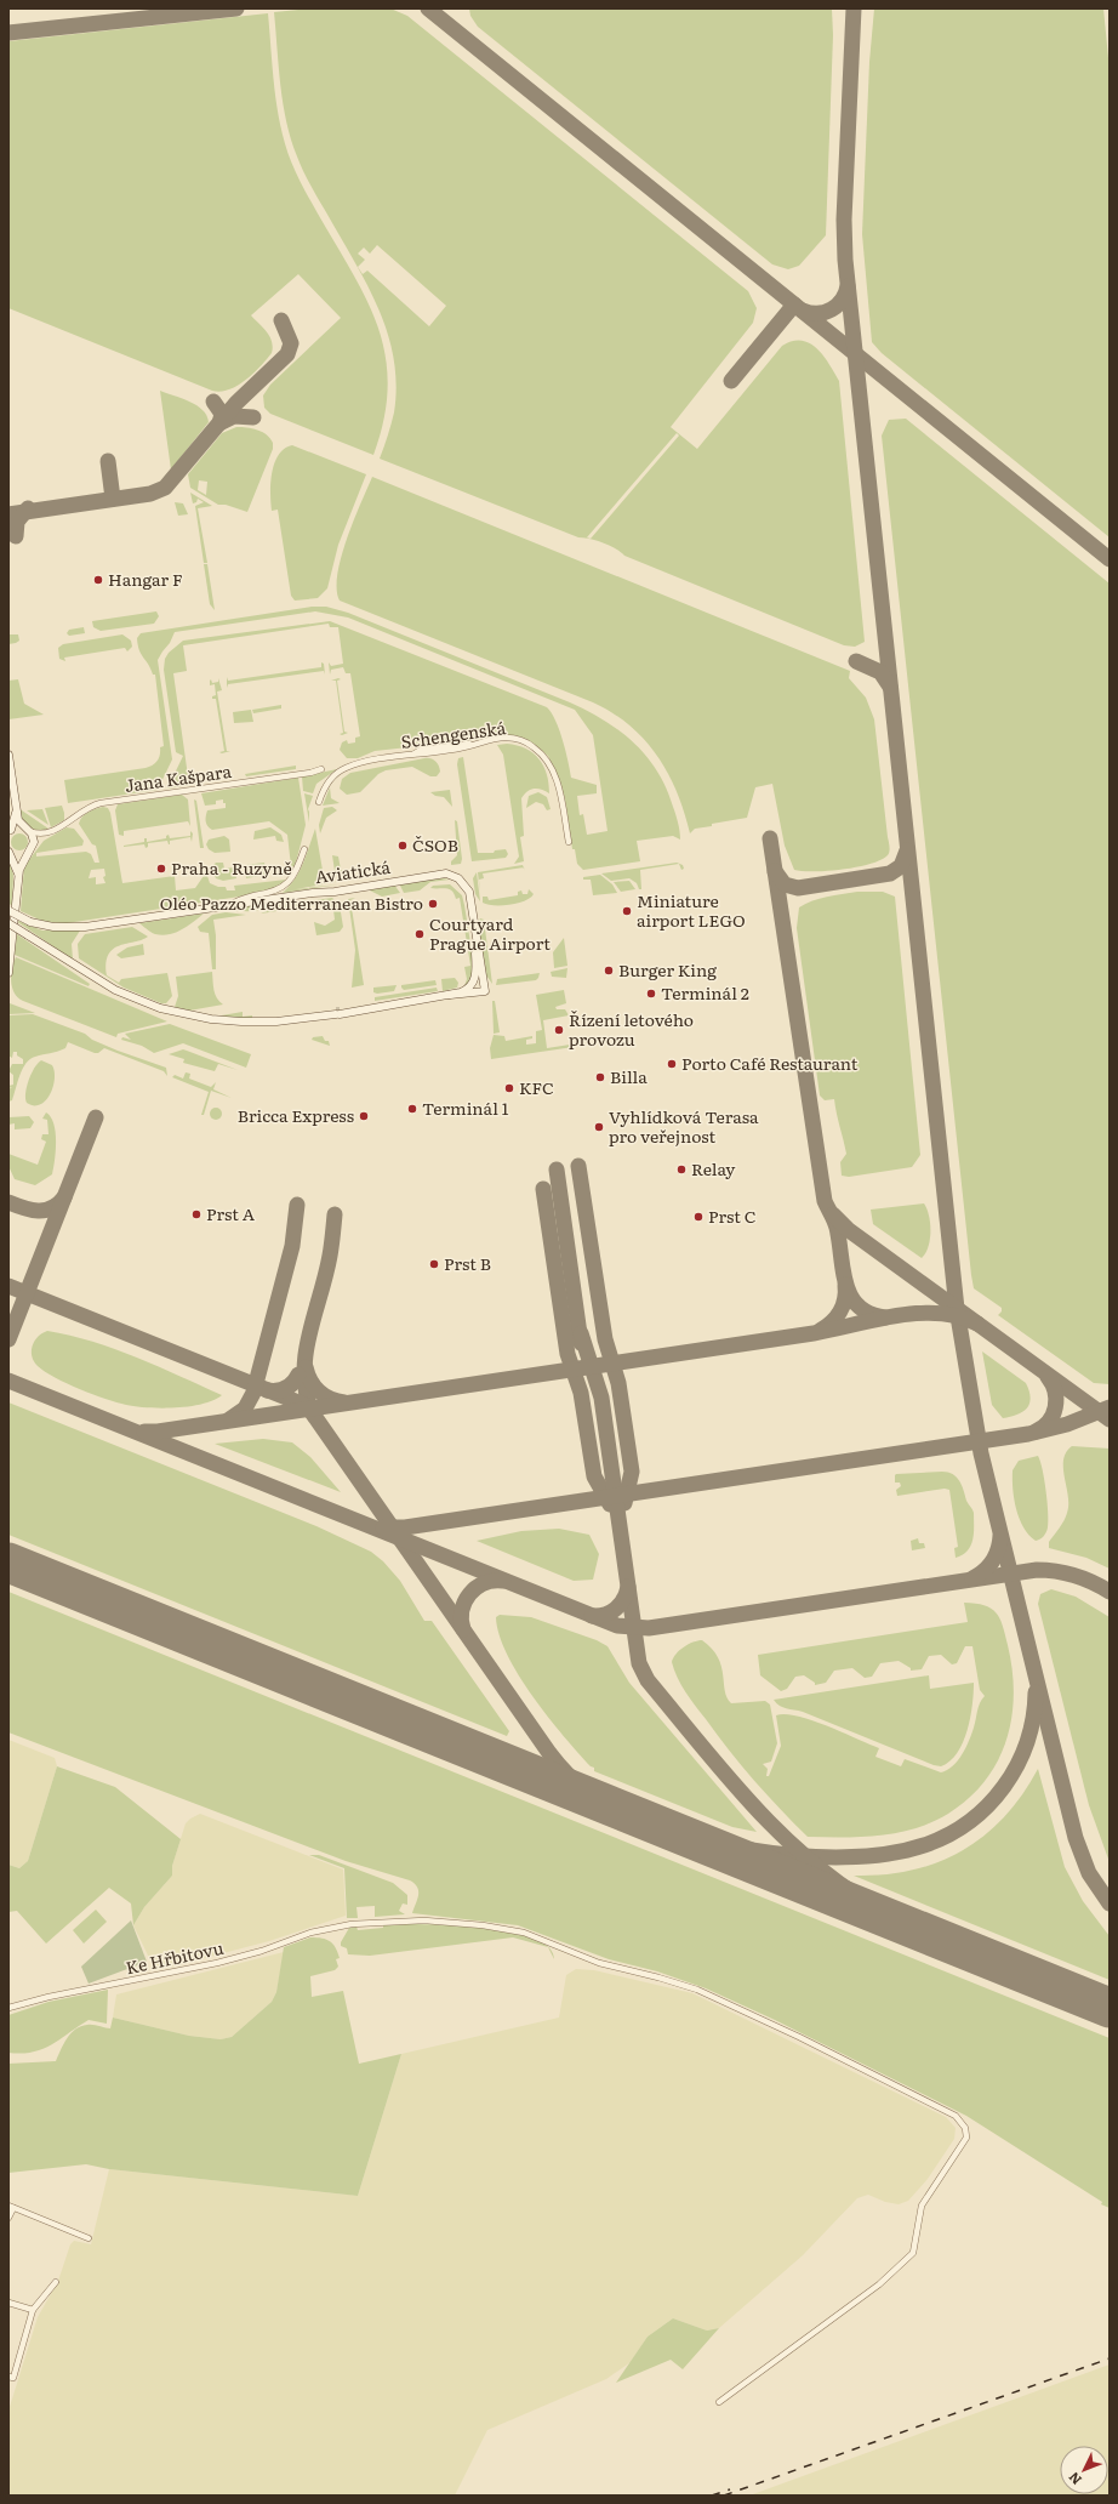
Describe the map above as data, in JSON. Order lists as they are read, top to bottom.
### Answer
{
  "streets": {
    "main road": ["Aviatická"],
    "street": ["Schengenská", "Jana Kašpara", "Ke Hřbitovu"]
  },
  "places": [
    "Hangar F",
    "ČSOB",
    "Praha - Ruzyně",
    "Oléo Pazzo Mediterranean Bistro",
    "Miniature airport LEGO",
    "Courtyard Prague Airport",
    "Burger King",
    "Terminál 2",
    "Řízení letového provozu",
    "Porto Café Restaurant",
    "Billa",
    "KFC",
    "Terminál 1",
    "Bricca Express",
    "Vyhlídková Terasa pro veřejnost",
    "Relay",
    "Prst A",
    "Prst C",
    "Prst B"
  ],
  "north": "bottom left"
}
